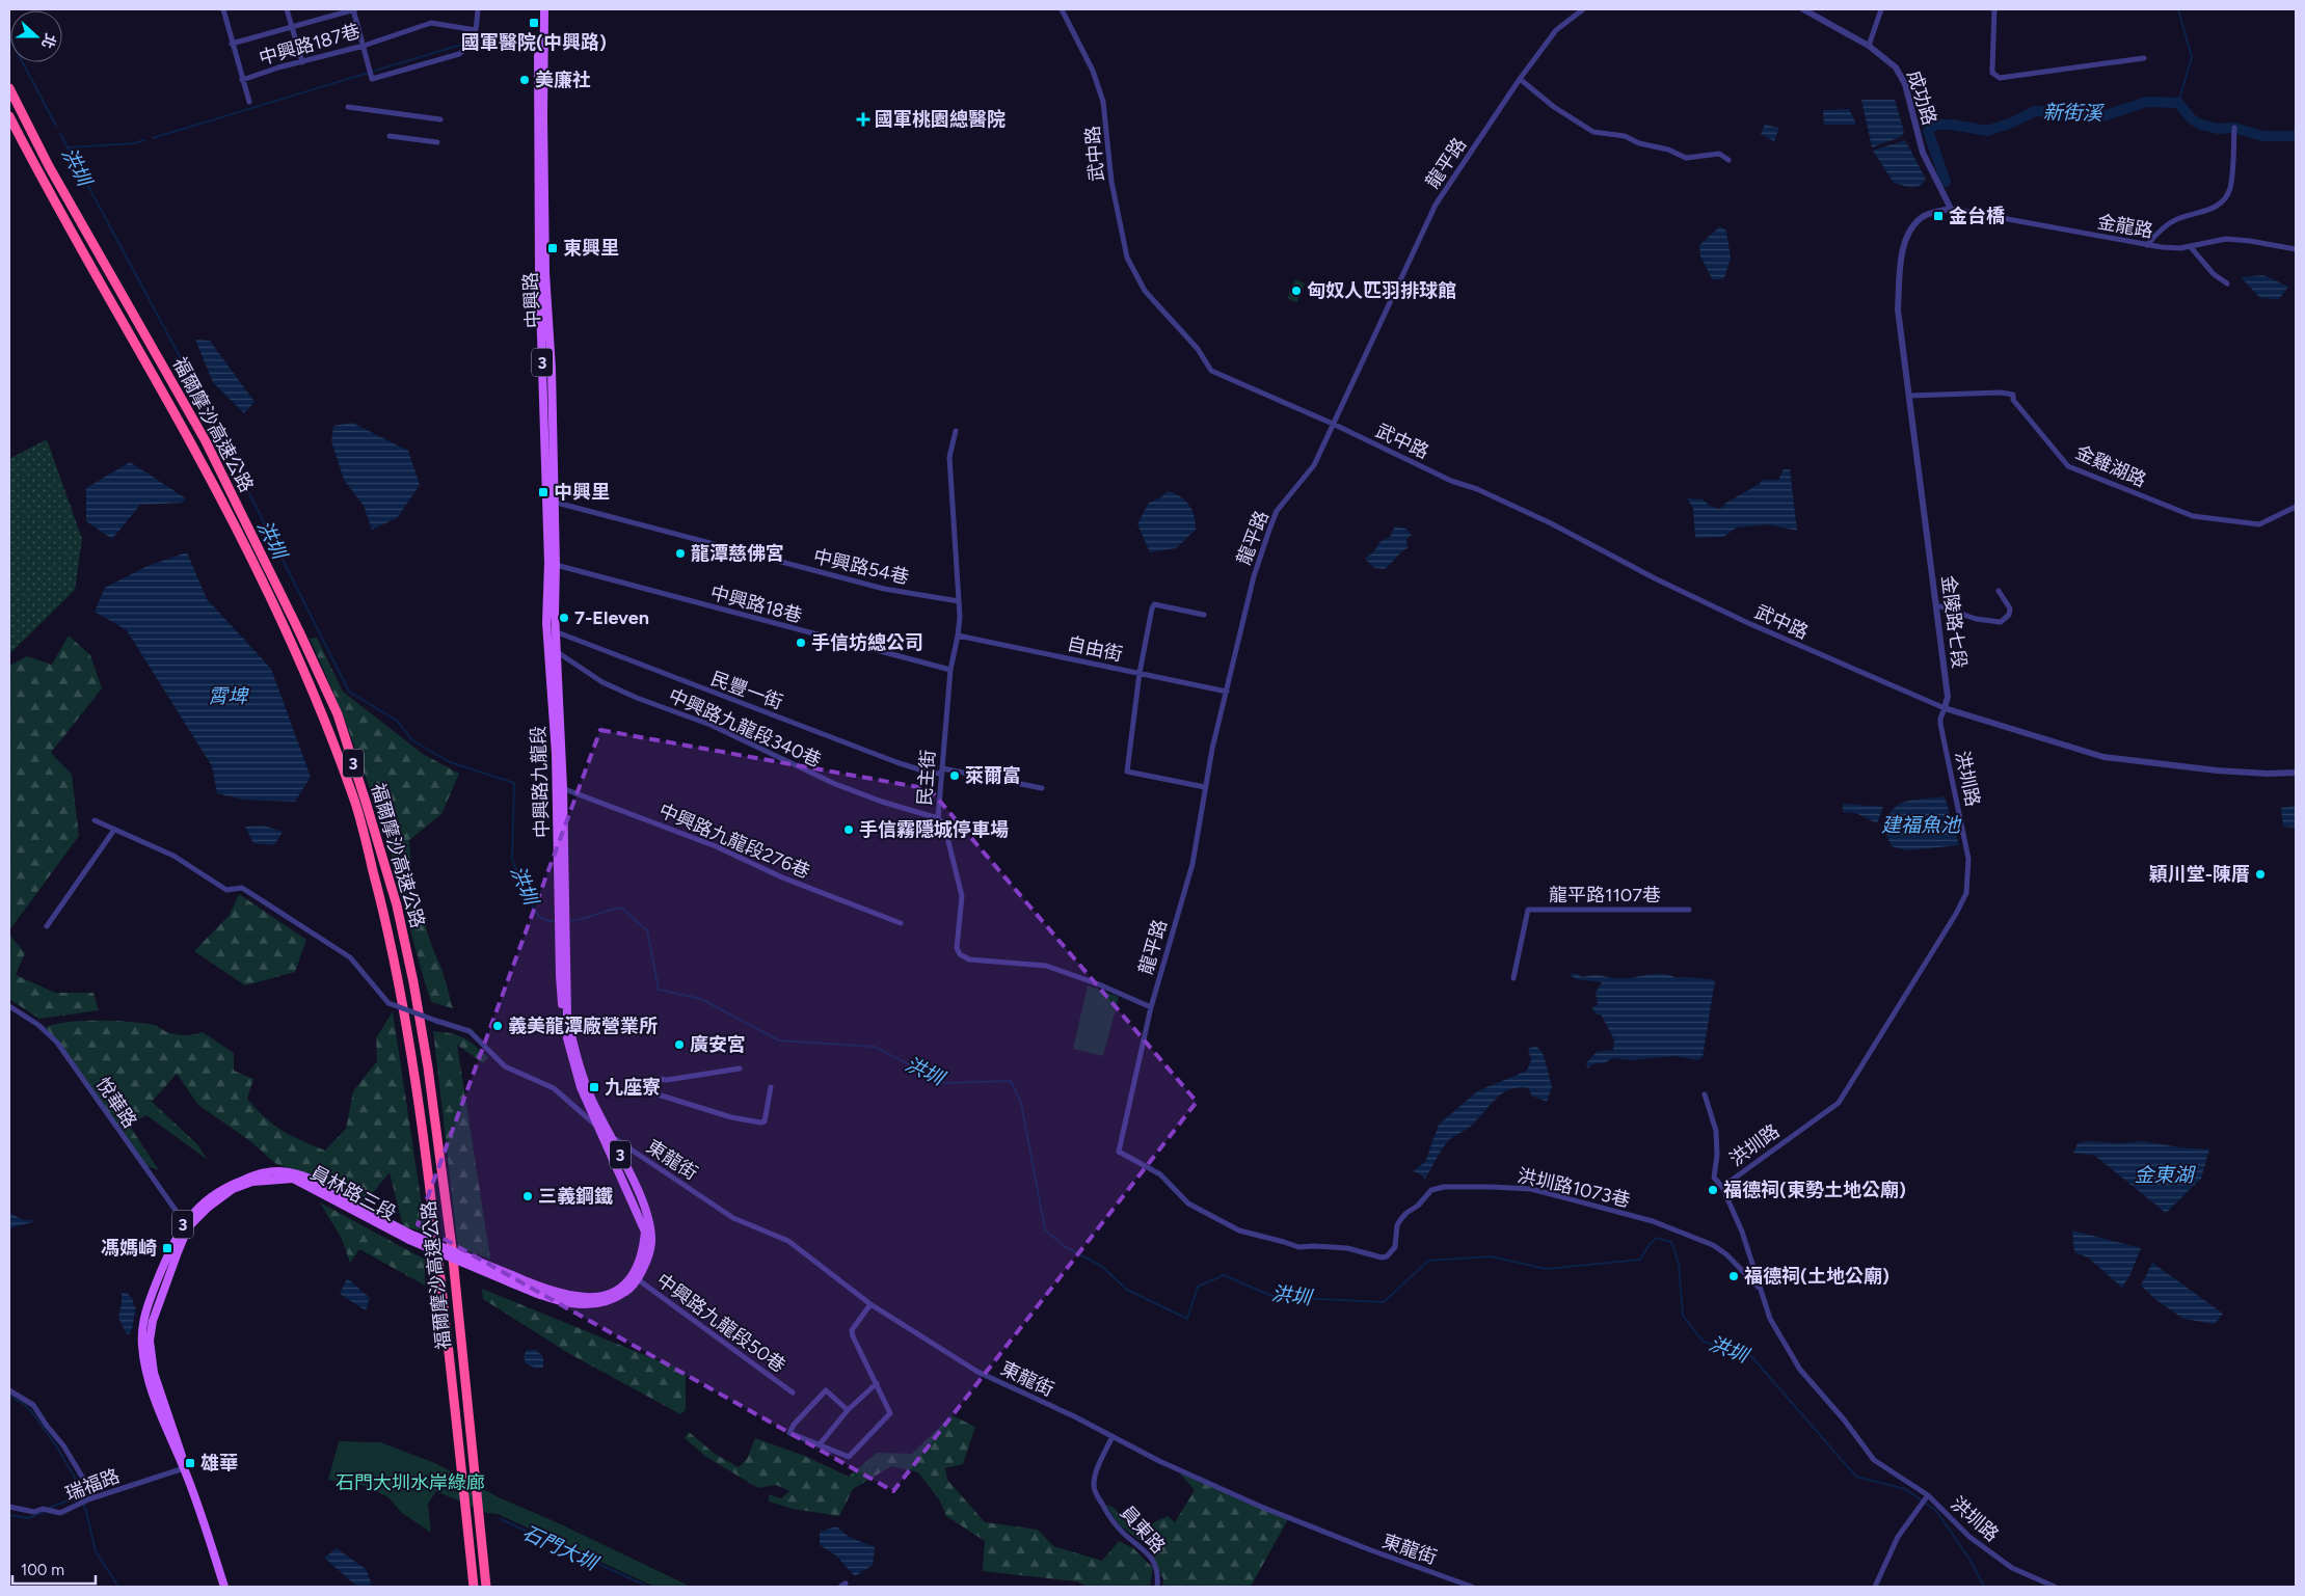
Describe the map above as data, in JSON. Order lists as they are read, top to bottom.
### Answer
{
  "streets": {
    "highway": ["3", "福爾摩沙高速公路"],
    "main road": ["中興路", "中興路九龍段", "員林路三段"],
    "street": [
      "中興路187巷",
      "成功路",
      "武中路",
      "龍平路",
      "金龍路",
      "金雞湖路",
      "中興路54巷",
      "中興路18巷",
      "金陵路七段",
      "自由街",
      "民豐一街",
      "中興路九龍段340巷",
      "民主街",
      "洪圳路",
      "中興路九龍段276巷",
      "龍平路1107巷",
      "悅華路",
      "東龍街",
      "洪圳路1073巷",
      "中興路九龍段50巷",
      "瑞福路",
      "員東路"
    ]
  },
  "crossings": [
    ["成功路", "金龍路"],
    ["成功路", "金陵路七段"],
    ["武中路", "龍平路"],
    ["武中路", "金陵路七段"],
    ["武中路", "洪圳路"],
    ["龍平路", "自由街"],
    ["龍平路", "民主街"],
    ["龍平路", "洪圳路1073巷"],
    ["金龍路", "金陵路七段"],
    ["中興路", "中興路54巷"],
    ["中興路", "中興路18巷"],
    ["中興路", "民豐一街"],
    ["中興路", "中興路九龍段340巷"],
    ["中興路", "中興路九龍段"],
    ["3", "中興路九龍段"],
    ["3", "東龍街"],
    ["3", "員林路三段"],
    ["3", "中興路九龍段50巷"],
    ["金雞湖路", "金陵路七段"],
    ["中興路54巷", "民主街"],
    ["中興路18巷", "民主街"],
    ["金陵路七段", "洪圳路"],
    ["自由街", "民主街"],
    ["民豐一街", "民主街"],
    ["中興路九龍段340巷", "民主街"],
    ["中興路九龍段340巷", "中興路九龍段"],
    ["洪圳路", "洪圳路1073巷"],
    ["中興路九龍段", "中興路九龍段276巷"],
    ["悅華路", "員林路三段"],
    ["東龍街", "員東路"],
    ["員林路三段", "中興路九龍段50巷"],
    ["員林路三段", "瑞福路"]
  ],
  "water": [
    "新街溪",
    "洪圳",
    "霄埤",
    "建福魚池",
    "金東湖",
    "石門大圳"
  ],
  "parks": ["石門大圳水岸綠廊"],
  "places": {
    "transit": [
      "國軍醫院(中興路)",
      "金台橋",
      "東興里",
      "中興里",
      "九座寮",
      "馮媽崎",
      "雄華"
    ],
    "other": [
      "美廉社",
      "匈奴人匹羽排球館",
      "龍潭慈佛宮",
      "7-Eleven",
      "手信坊總公司",
      "萊爾富",
      "手信霧隱城停車場",
      "穎川堂-陳厝",
      "義美龍潭廠營業所",
      "廣安宮",
      "福德祠(東勢土地公廟)",
      "三義鋼鐵",
      "福德祠(土地公廟)"
    ],
    "health": ["國軍桃園總醫院"]
  },
  "scale_bar": "100 m",
  "north": "right"
}
